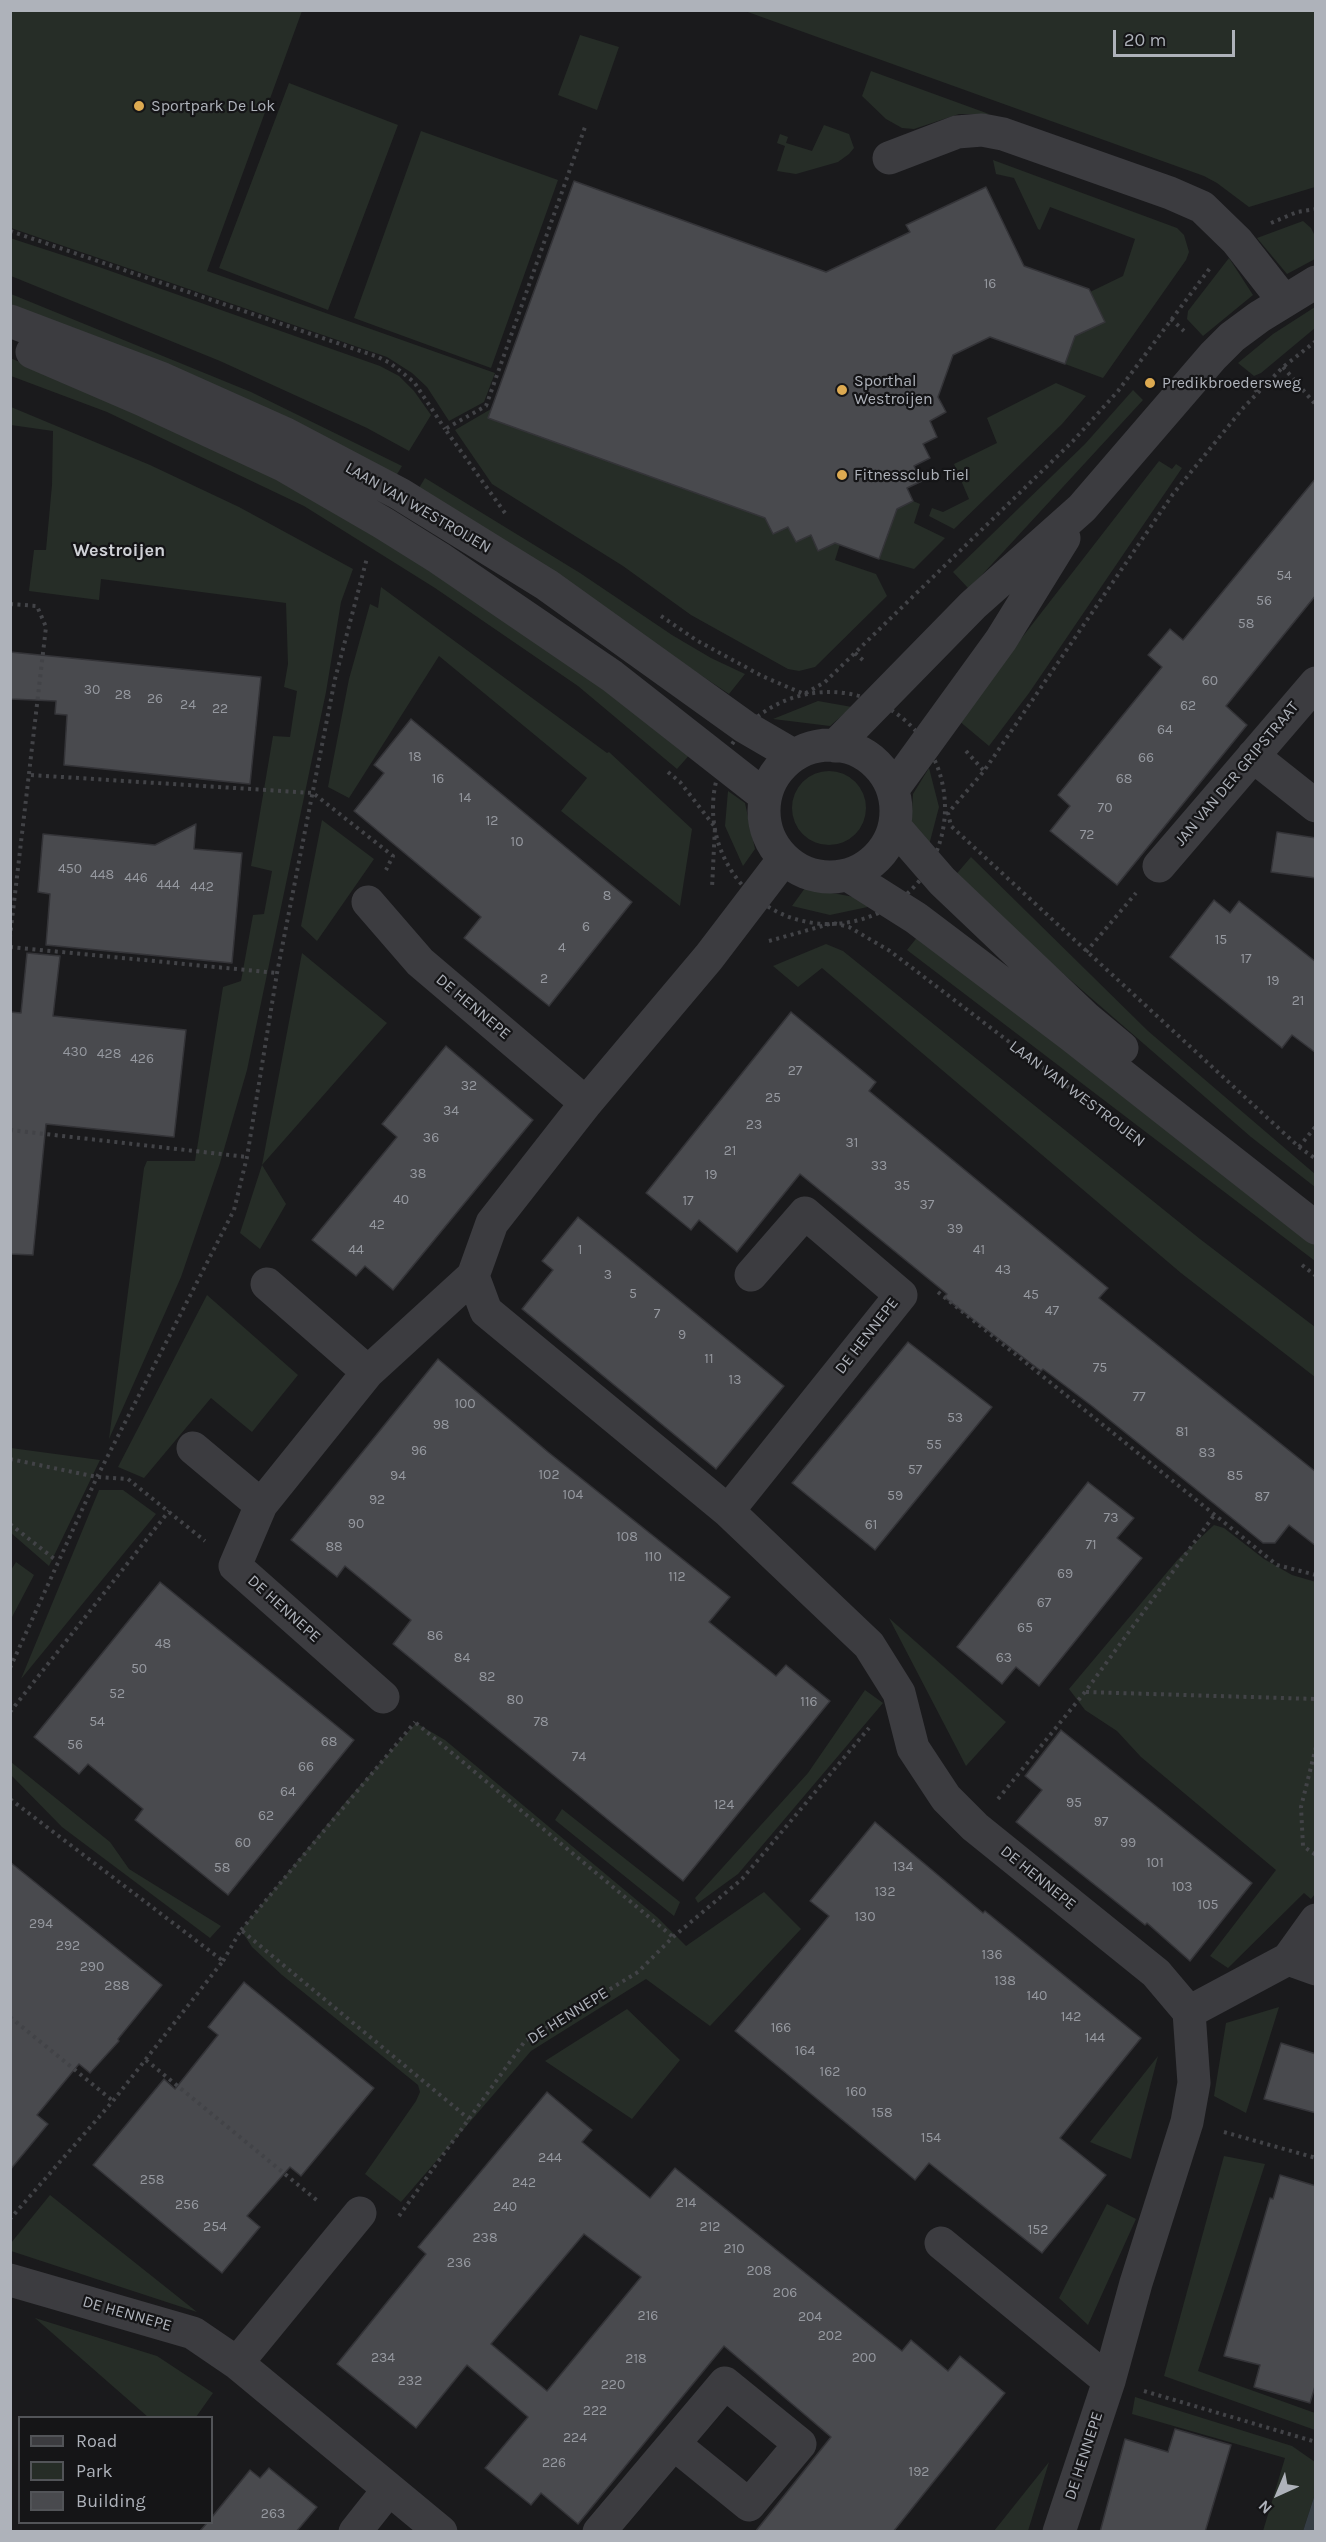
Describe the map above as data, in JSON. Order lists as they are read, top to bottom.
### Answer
{
  "streets": {
    "street": ["LAAN VAN WESTROIJEN", "JAN VAN DER GRIPSTRAAT", "DE HENNEPE"]
  },
  "crossings": [
    ["LAAN VAN WESTROIJEN", "DE HENNEPE"]
  ],
  "districts": ["Westroijen"],
  "places": [
    "Sportpark De Lok",
    "Predikbroedersweg",
    "Sporthal Westroijen",
    "Fitnessclub Tiel"
  ],
  "house_numbers": [
    "16",
    "54",
    "56",
    "58",
    "60",
    "30",
    "28",
    "26",
    "24",
    "62",
    "22",
    "64",
    "18",
    "66",
    "16",
    "68",
    "14",
    "70",
    "12",
    "72",
    "10",
    "450",
    "448",
    "446",
    "444",
    "442",
    "8",
    "6",
    "15",
    "4",
    "17",
    "2",
    "19",
    "21",
    "430",
    "428",
    "426",
    "27",
    "32",
    "25",
    "34",
    "23",
    "36",
    "31",
    "21",
    "33",
    "38",
    "19",
    "35",
    "40",
    "17",
    "37",
    "42",
    "39",
    "44",
    "1",
    "41",
    "43",
    "3",
    "5",
    "45",
    "47",
    "7",
    "9",
    "11",
    "75",
    "13",
    "77",
    "100",
    "53",
    "98",
    "81",
    "55",
    "96",
    "83",
    "57",
    "102",
    "94",
    "85",
    "104",
    "59",
    "87",
    "92",
    "73",
    "90",
    "61",
    "108",
    "71",
    "88",
    "110",
    "69",
    "112",
    "67",
    "65",
    "86",
    "48",
    "84",
    "63",
    "50",
    "82",
    "52",
    "80",
    "116",
    "54",
    "78",
    "68",
    "56",
    "74",
    "66",
    "64",
    "95",
    "124",
    "62",
    "97",
    "60",
    "99",
    "101",
    "134",
    "58",
    "103",
    "132",
    "105",
    "130",
    "294",
    "292",
    "136",
    "290",
    "138",
    "288",
    "140",
    "142",
    "166",
    "144",
    "164",
    "162",
    "160",
    "158",
    "154",
    "244",
    "258",
    "242",
    "214",
    "256",
    "240",
    "254",
    "212",
    "152",
    "238",
    "210",
    "236",
    "208",
    "206",
    "216",
    "204",
    "202",
    "234",
    "200",
    "218",
    "232",
    "220",
    "222",
    "224",
    "226",
    "192",
    "263"
  ],
  "legend": ["Road", "Park", "Building"],
  "scale_bar": "20 m",
  "north": "bottom left"
}
